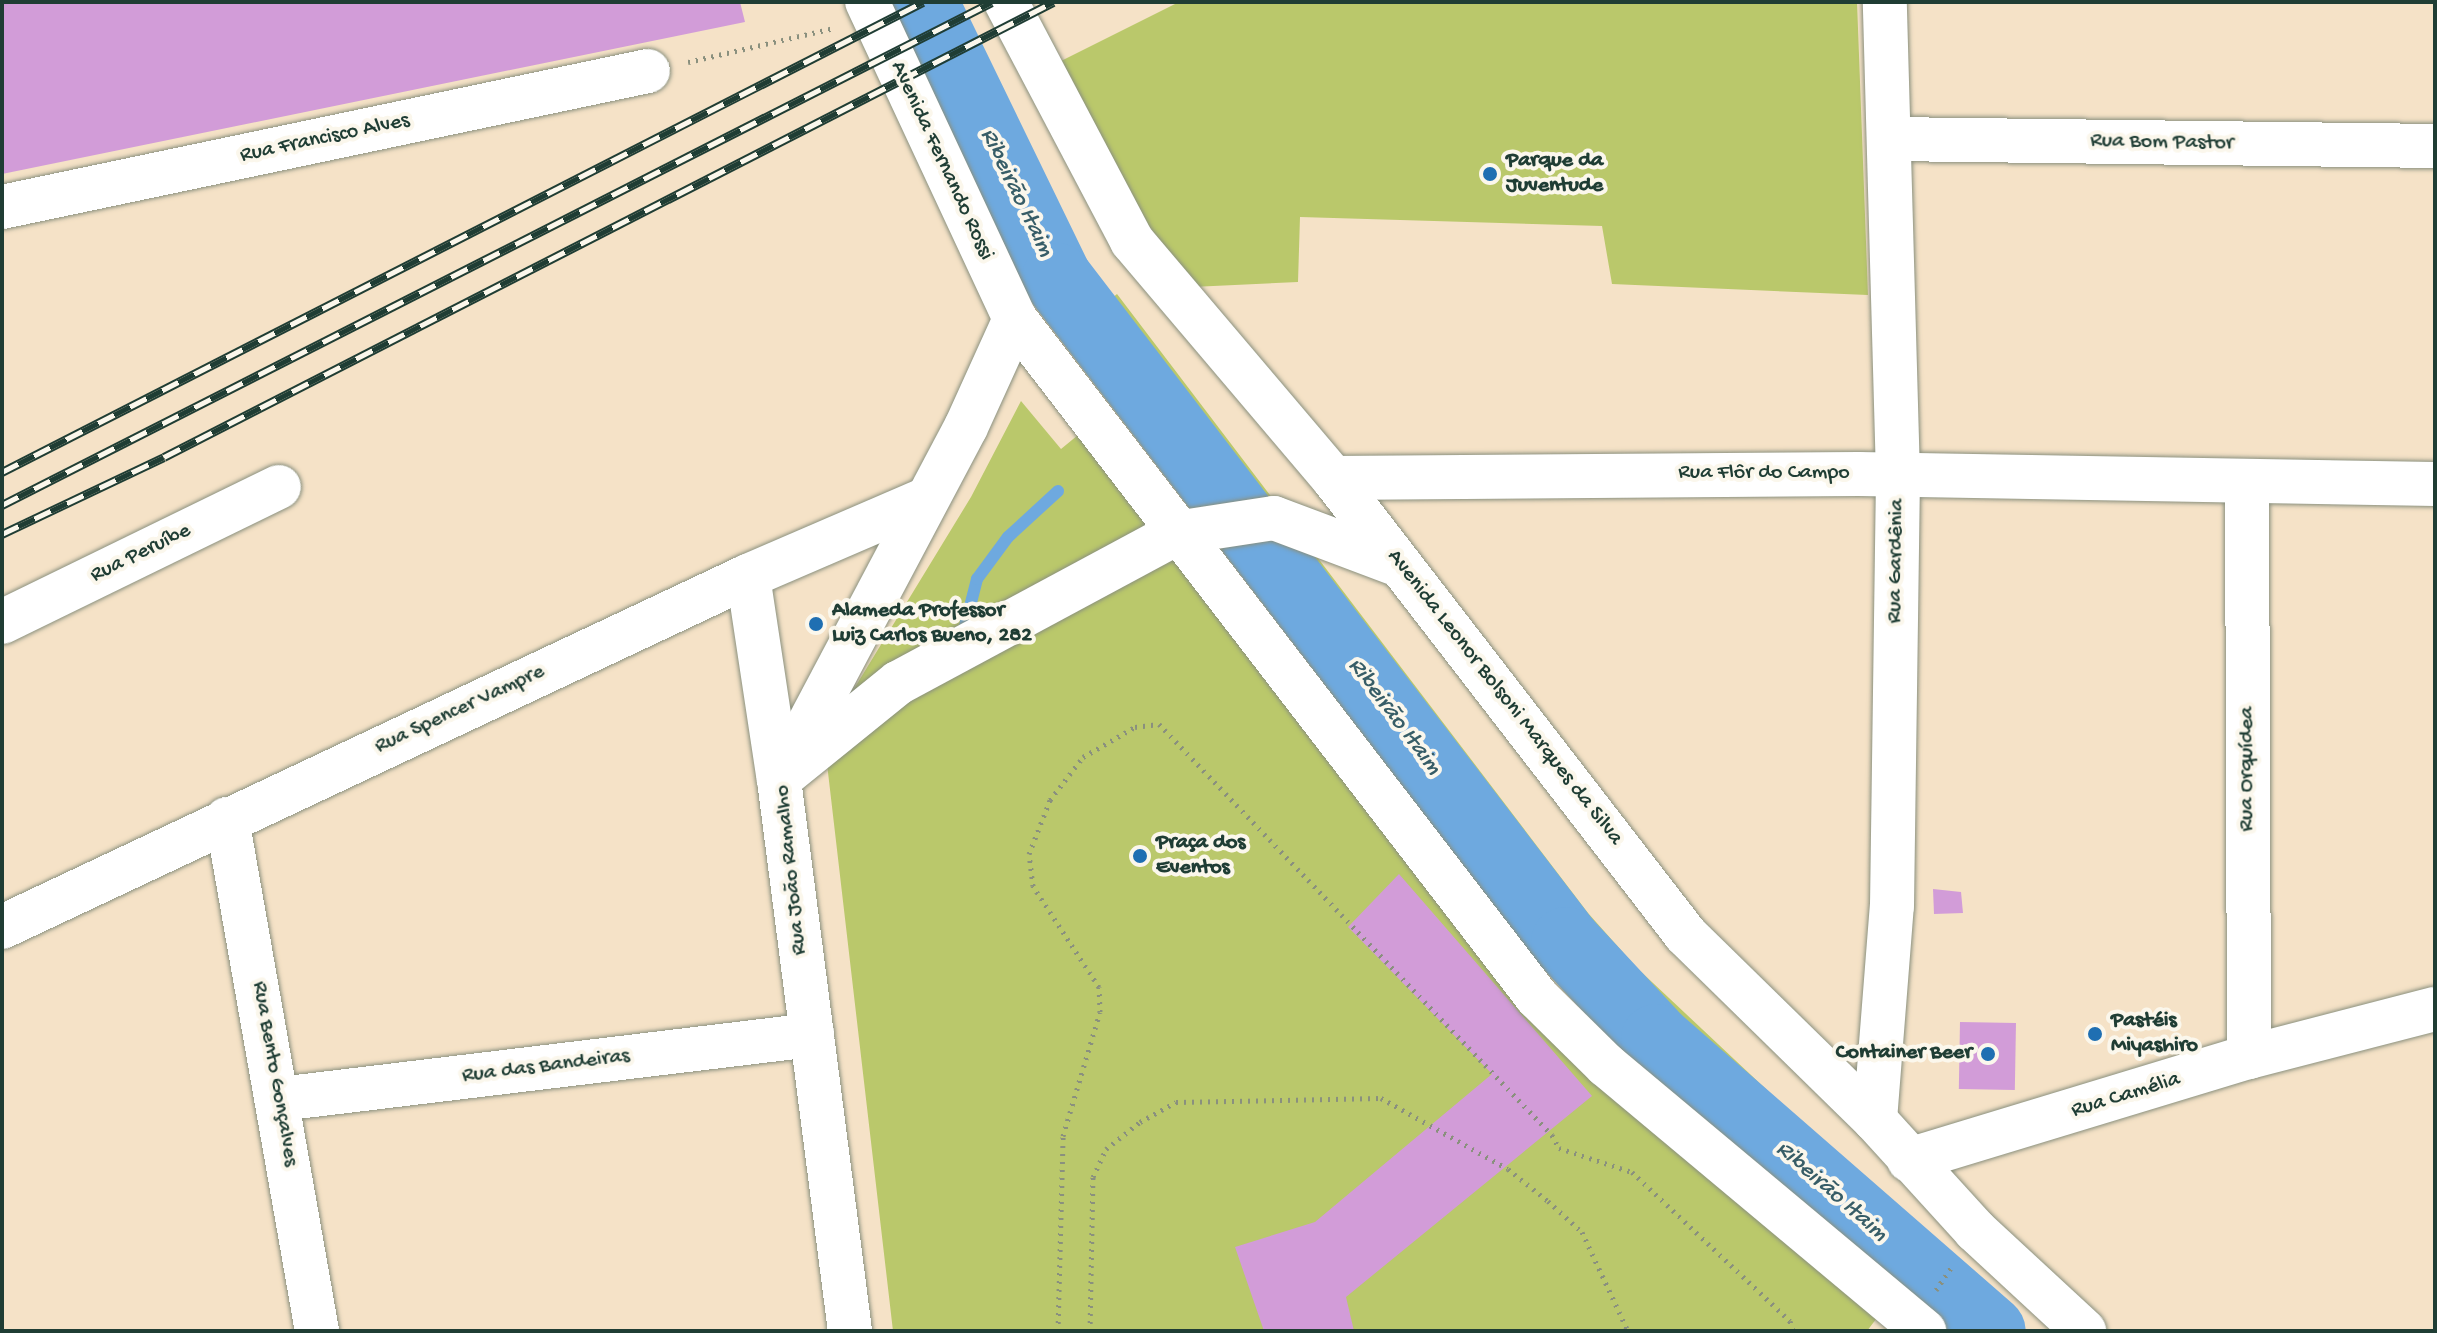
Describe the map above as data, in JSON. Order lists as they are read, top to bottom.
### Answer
{
  "streets": {
    "street": [
      "Rua Francisco Alves",
      "Rua Bom Pastor",
      "Avenida Fernando Rossi",
      "Rua Flôr do Campo",
      "Rua Peruíbe",
      "Rua Gardênia",
      "Avenida Leonor Bolsoni Marques da Silva",
      "Rua Spencer Vampre",
      "Rua Orquídea",
      "Rua João Ramalho",
      "Rua das Bandeiras",
      "Rua Bento Gonçalves",
      "Rua Camélia"
    ]
  },
  "crossings": [
    ["Rua Bom Pastor", "Rua Gardênia"],
    ["Avenida Fernando Rossi", "Rua João Ramalho"],
    ["Rua Flôr do Campo", "Rua Gardênia"],
    ["Rua Flôr do Campo", "Avenida Leonor Bolsoni Marques da Silva"],
    ["Rua Flôr do Campo", "Rua Orquídea"],
    ["Rua Gardênia", "Avenida Leonor Bolsoni Marques da Silva"],
    ["Avenida Leonor Bolsoni Marques da Silva", "Rua Camélia"],
    ["Rua Spencer Vampre", "Rua João Ramalho"],
    ["Rua Spencer Vampre", "Rua Bento Gonçalves"],
    ["Rua Orquídea", "Rua Camélia"],
    ["Rua João Ramalho", "Rua das Bandeiras"],
    ["Rua das Bandeiras", "Rua Bento Gonçalves"]
  ],
  "water": ["Ribeirão Itaim"],
  "places": [
    "Parque da Juventude",
    "Alameda Professor Luiz Carlos Bueno, 282",
    "Praça dos Eventos",
    "Pastéis Miyashiro",
    "Container Beer"
  ]
}
